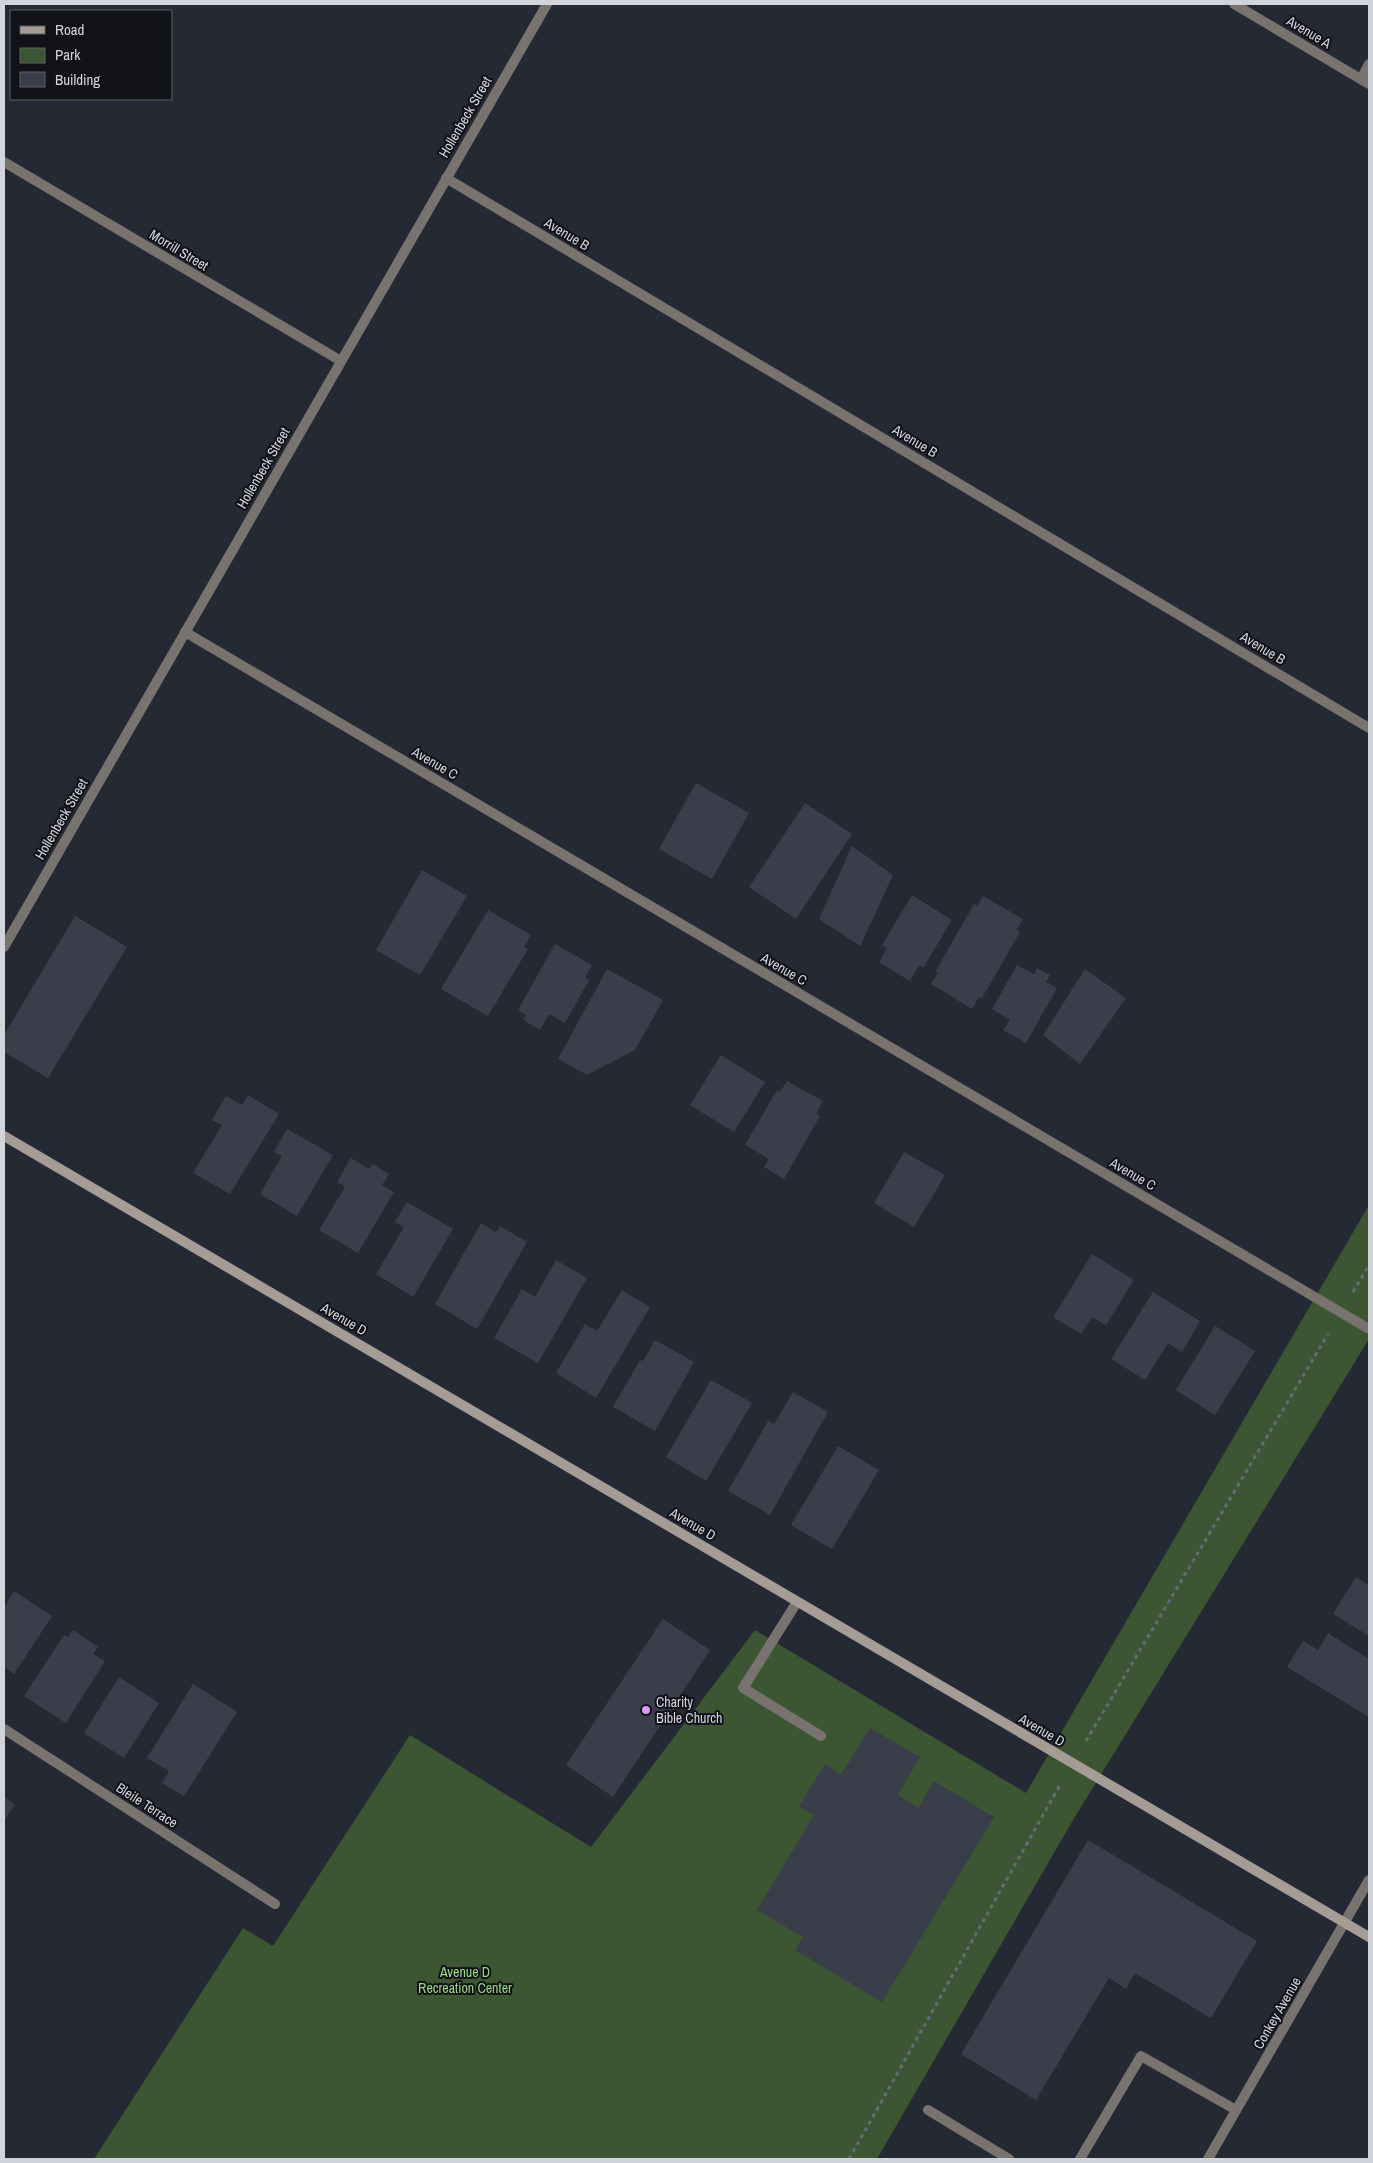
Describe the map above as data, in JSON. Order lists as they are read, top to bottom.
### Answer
{
  "streets": {
    "street": [
      "Avenue A",
      "Hollenbeck Street",
      "Avenue B",
      "Morrill Street",
      "Avenue C",
      "Avenue D",
      "Bleile Terrace",
      "Conkey Avenue"
    ]
  },
  "crossings": [
    ["Hollenbeck Street", "Avenue B"],
    ["Hollenbeck Street", "Morrill Street"],
    ["Hollenbeck Street", "Avenue C"],
    ["Avenue D", "Conkey Avenue"]
  ],
  "parks": ["Avenue D Recreation Center"],
  "places": ["Charity Bible Church"],
  "legend": ["Road", "Park", "Building"]
}
